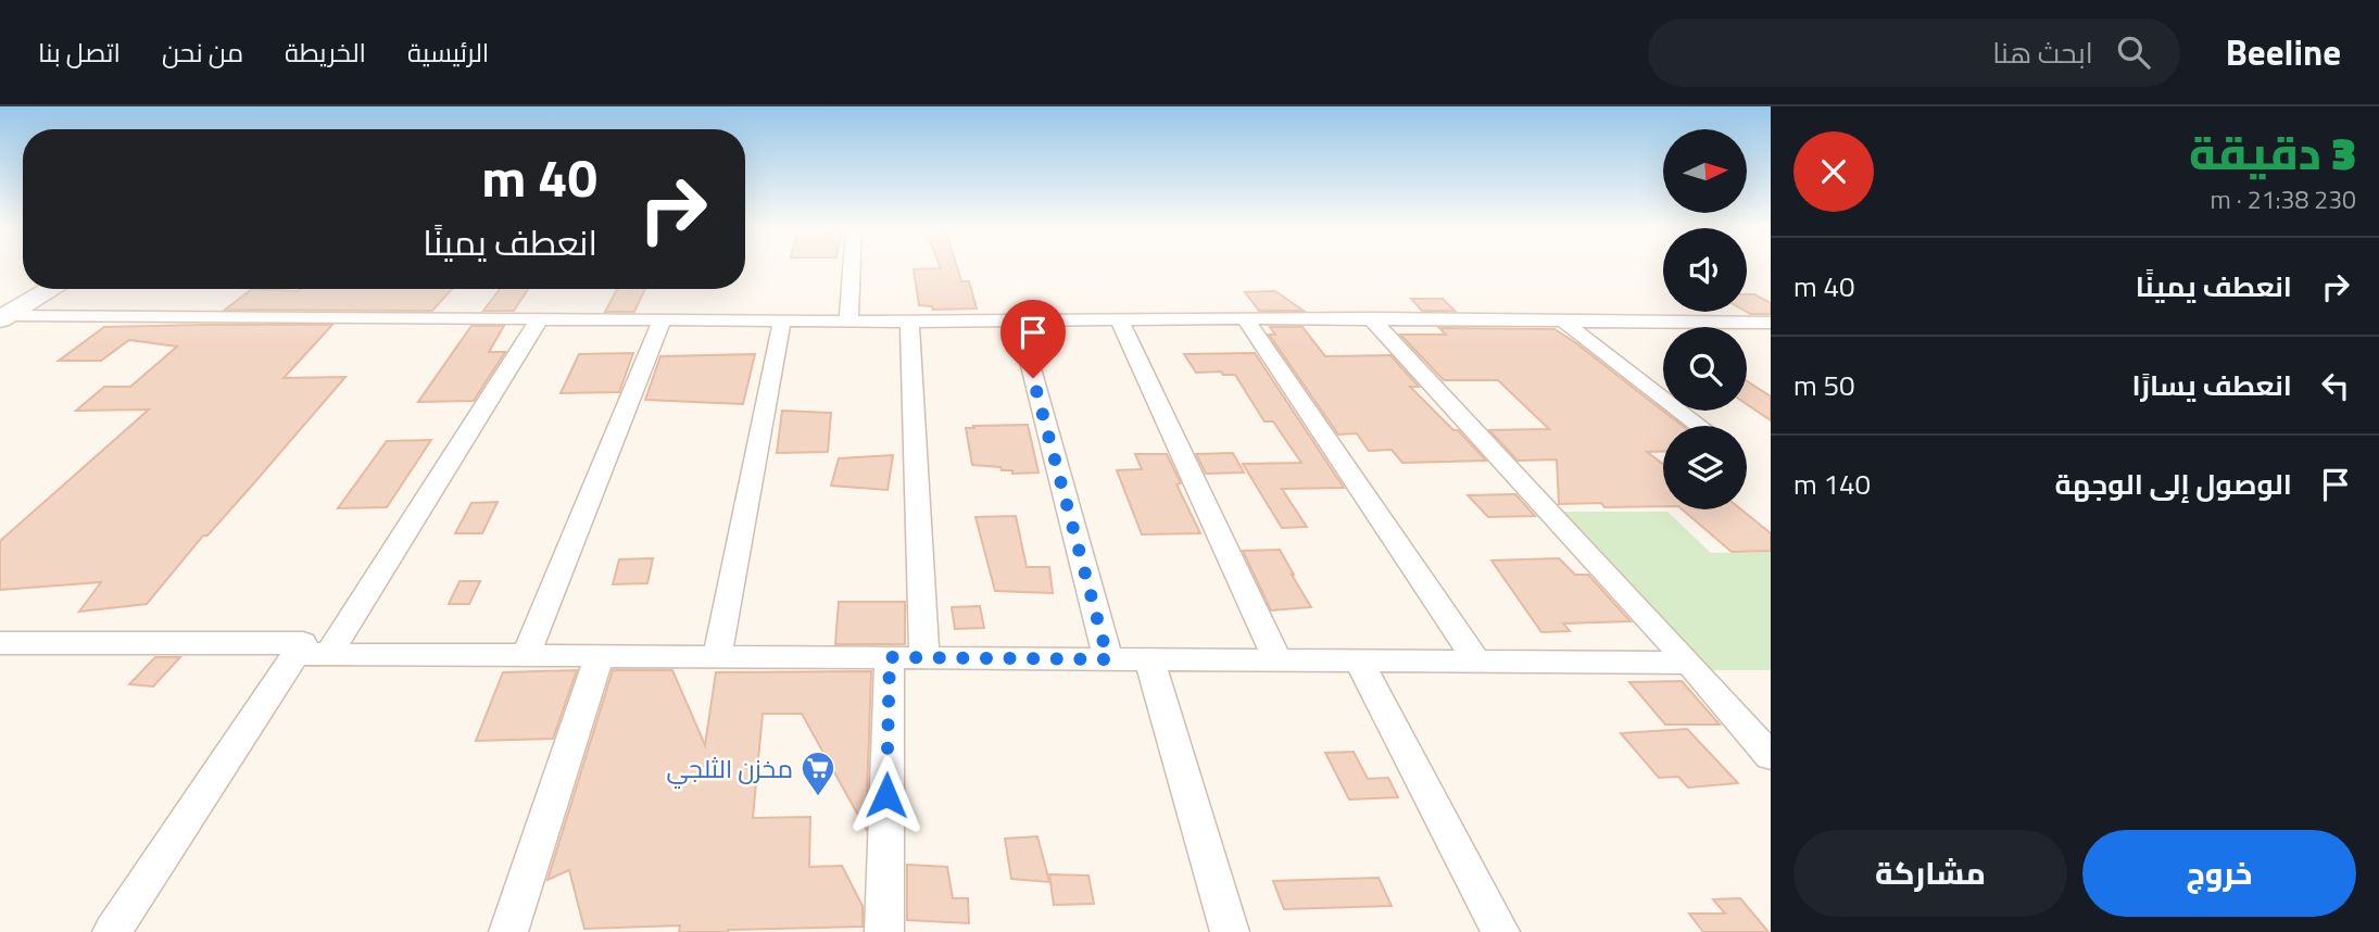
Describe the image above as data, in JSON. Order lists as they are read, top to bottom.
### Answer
{
  "places": {
    "supermarket": ["مخزن الثلجي"]
  },
  "north": "right",
  "page": {
    "header": "Beeline",
    "search": "ابحث هنا",
    "nav": [
      "الرئيسية",
      "الخريطة",
      "من نحن",
      "اتصل بنا"
    ],
    "heading": ["3 دقيقة", "230 m · 21:38"],
    "turn": ["40 m", "انعطف يمينًا"],
    "list": [
      {
        "name": "انعطف يمينًا",
        "value": "40 m"
      },
      {
        "name": "انعطف يسارًا",
        "value": "50 m"
      },
      {
        "name": "الوصول إلى الوجهة",
        "value": "140 m"
      }
    ],
    "buttons": ["خروج", "مشاركة"]
  }
}
